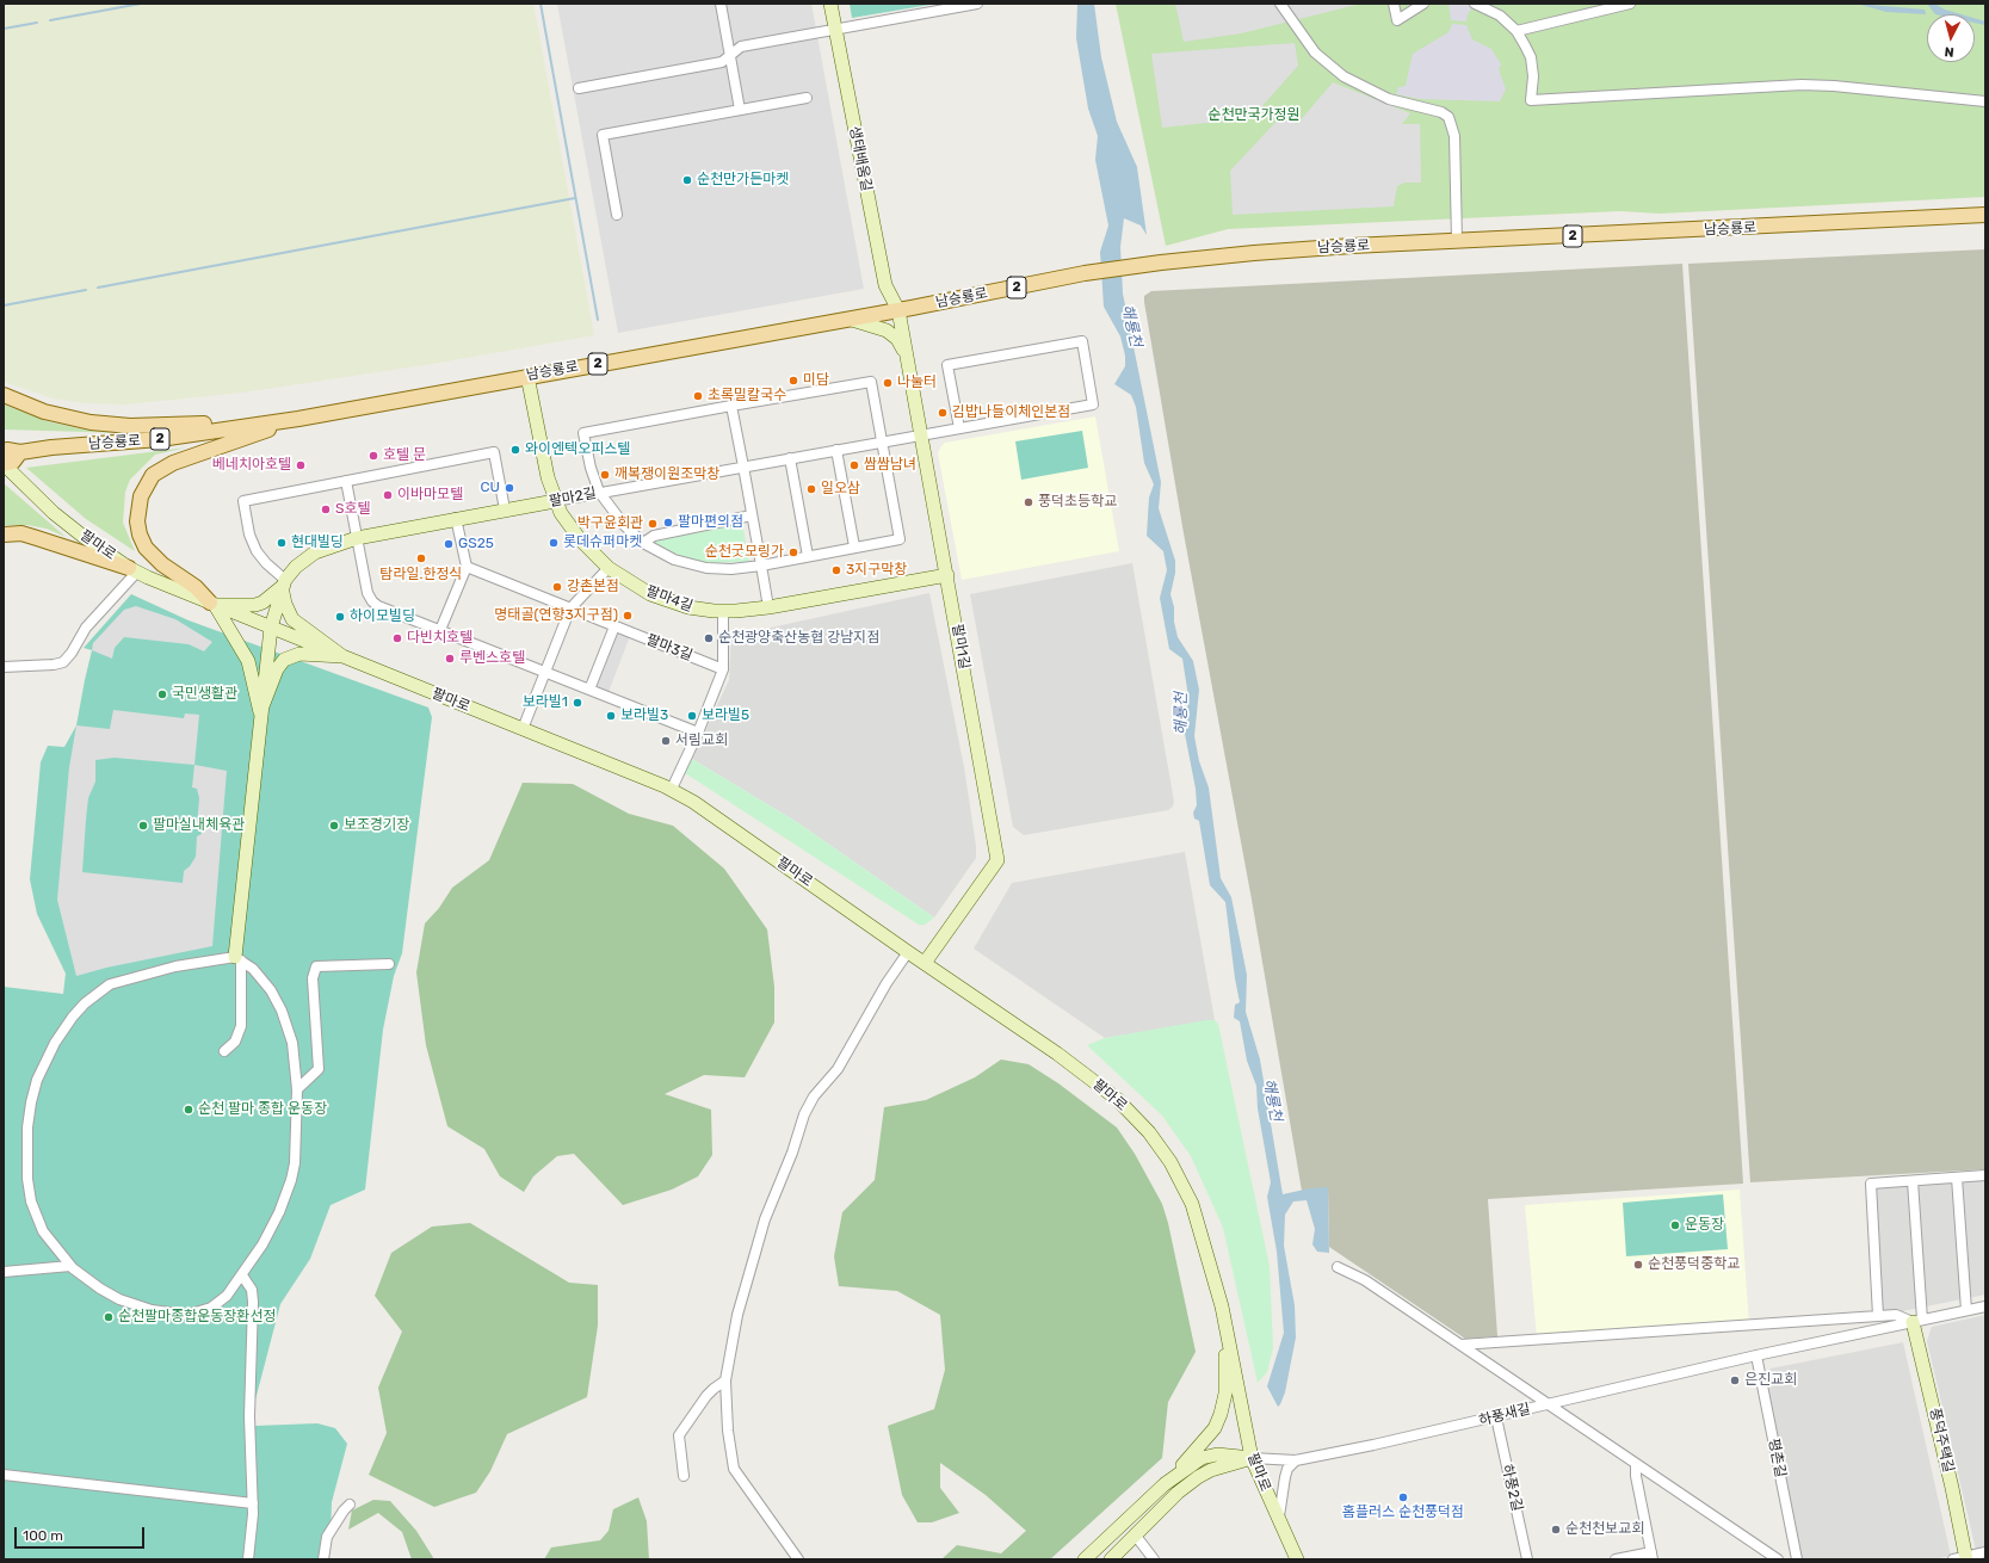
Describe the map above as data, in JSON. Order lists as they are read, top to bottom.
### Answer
{
  "streets": {
    "main road": ["남승룡로", "2"],
    "street": [
      "생태배움길",
      "팔마2길",
      "팔마로",
      "팔마4길",
      "팔마1길",
      "팔마3길",
      "하풍새길",
      "풍덕주택길",
      "평촌길",
      "하풍2길"
    ]
  },
  "crossings": [
    ["생태배움길", "남승룡로"],
    ["생태배움길", "팔마1길"],
    ["남승룡로", "2"],
    ["남승룡로", "팔마4길"],
    ["남승룡로", "팔마1길"],
    ["2", "팔마로"],
    ["팔마2길", "팔마로"],
    ["팔마2길", "팔마4길"],
    ["팔마2길", "팔마1길"],
    ["팔마로", "팔마1길"],
    ["팔마로", "하풍새길"],
    ["팔마4길", "팔마1길"],
    ["하풍새길", "풍덕주택길"],
    ["하풍새길", "평촌길"],
    ["하풍새길", "하풍2길"]
  ],
  "water": ["해룡천"],
  "parks": ["순천만국가정원"],
  "places": [
    "순천만가든마켓",
    "미담",
    "나눌터",
    "초록밀칼국수",
    "김밥나들이체인본점",
    "와이엔텍오피스텔",
    "호텔 문",
    "베네치아호텔",
    "쌈쌈남녀",
    "깨복쟁이원조막창",
    "CU",
    "일오삼",
    "이바마모텔",
    "풍덕초등학교",
    "S호텔",
    "팔마편의점",
    "박구윤회관",
    "현대빌딩",
    "롯데슈퍼마켓",
    "GS25",
    "순천굿모링가",
    "탐라일.한정식",
    "3지구막창",
    "강촌본점",
    "명태골(연향3지구점)",
    "하이모빌딩",
    "다빈치호텔",
    "순천광양축산농협 강남지점",
    "루벤스호텔",
    "국민생활관",
    "보라빌1",
    "보라빌3",
    "보라빌5",
    "서림교회",
    "팔마실내체육관",
    "보조경기장",
    "순천 팔마 종합 운동장",
    "운동장",
    "순천풍덕중학교",
    "순천팔마종합운동장환선정",
    "은진교회",
    "홈플러스 순천풍덕점",
    "순천천보교회"
  ],
  "scale_bar": "100 m",
  "north": "bottom"
}
